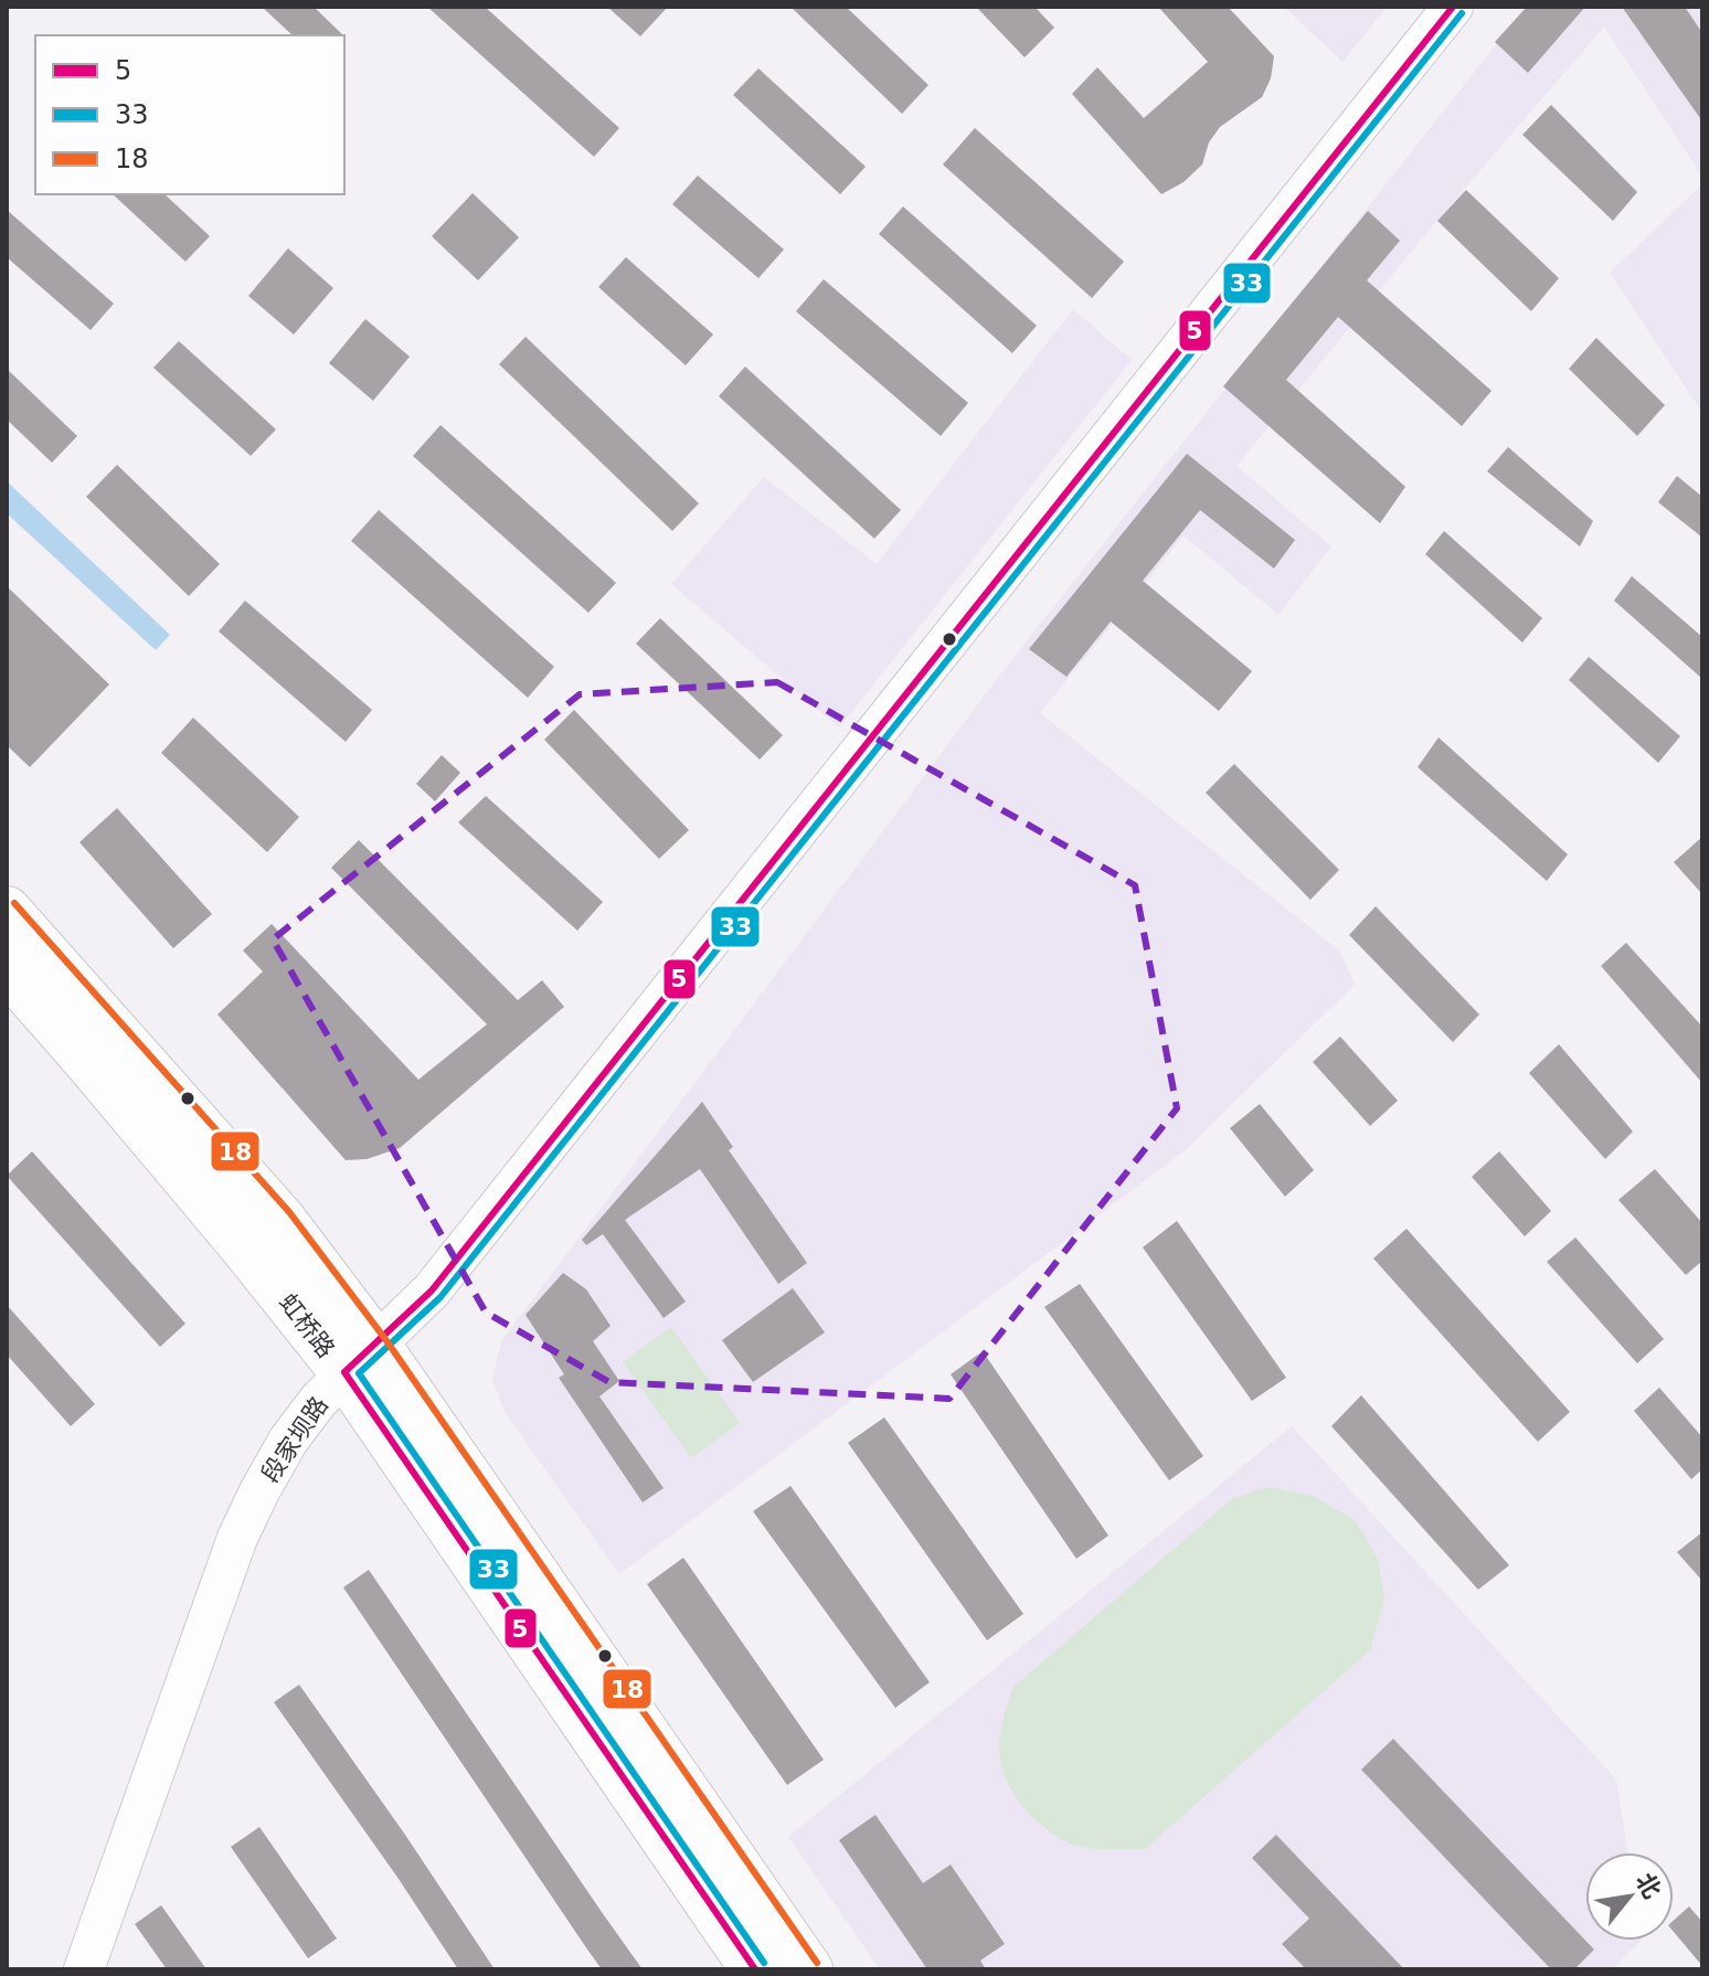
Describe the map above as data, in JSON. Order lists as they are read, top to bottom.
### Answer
{
  "streets": {
    "main road": ["虹桥路"],
    "street": ["段家坝路"]
  },
  "crossings": [
    ["虹桥路", "段家坝路"]
  ],
  "lines": ["transit line 5", "transit line 33", "transit line 18"],
  "legend": ["5", "33", "18"],
  "north": "top right"
}
